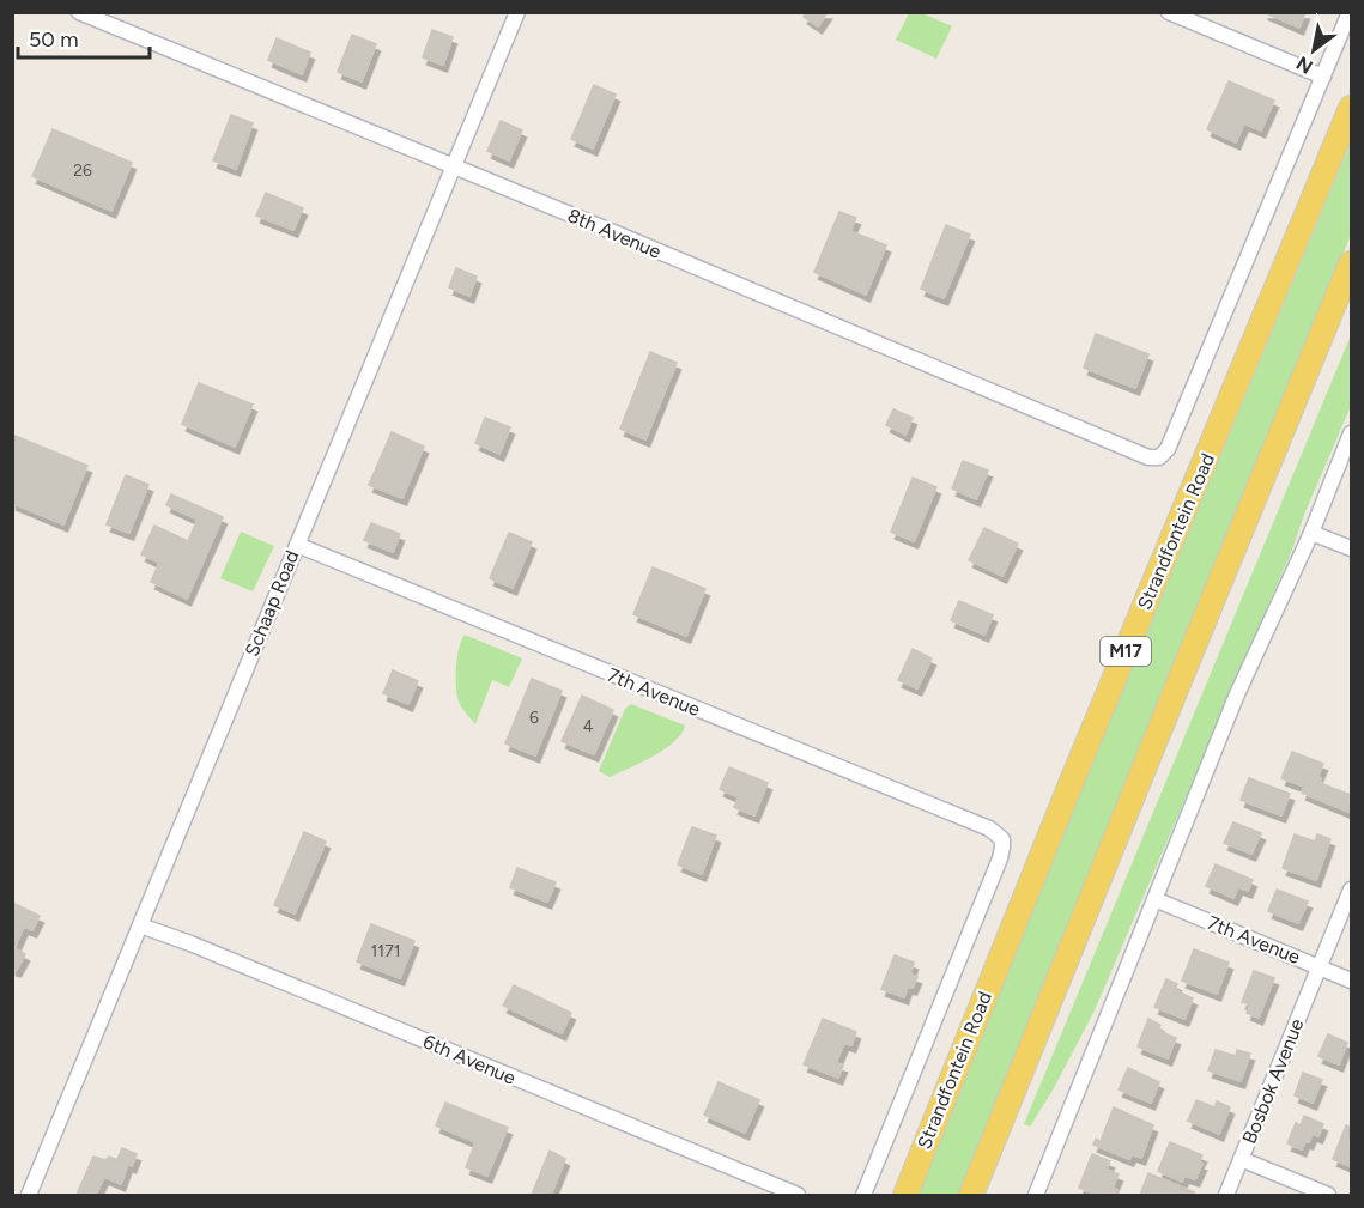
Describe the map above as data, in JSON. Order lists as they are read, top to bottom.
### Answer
{
  "streets": {
    "main road": ["Strandfontein Road", "M17"],
    "street": [
      "8th Avenue",
      "Schaap Road",
      "7th Avenue",
      "6th Avenue",
      "Bosbok Avenue"
    ]
  },
  "crossings": [
    ["8th Avenue", "Schaap Road"],
    ["Schaap Road", "7th Avenue"],
    ["Schaap Road", "6th Avenue"],
    ["7th Avenue", "Bosbok Avenue"]
  ],
  "house_numbers": [
    "26",
    "6",
    "4",
    "1171"
  ],
  "scale_bar": "50 m",
  "north": "bottom left"
}
